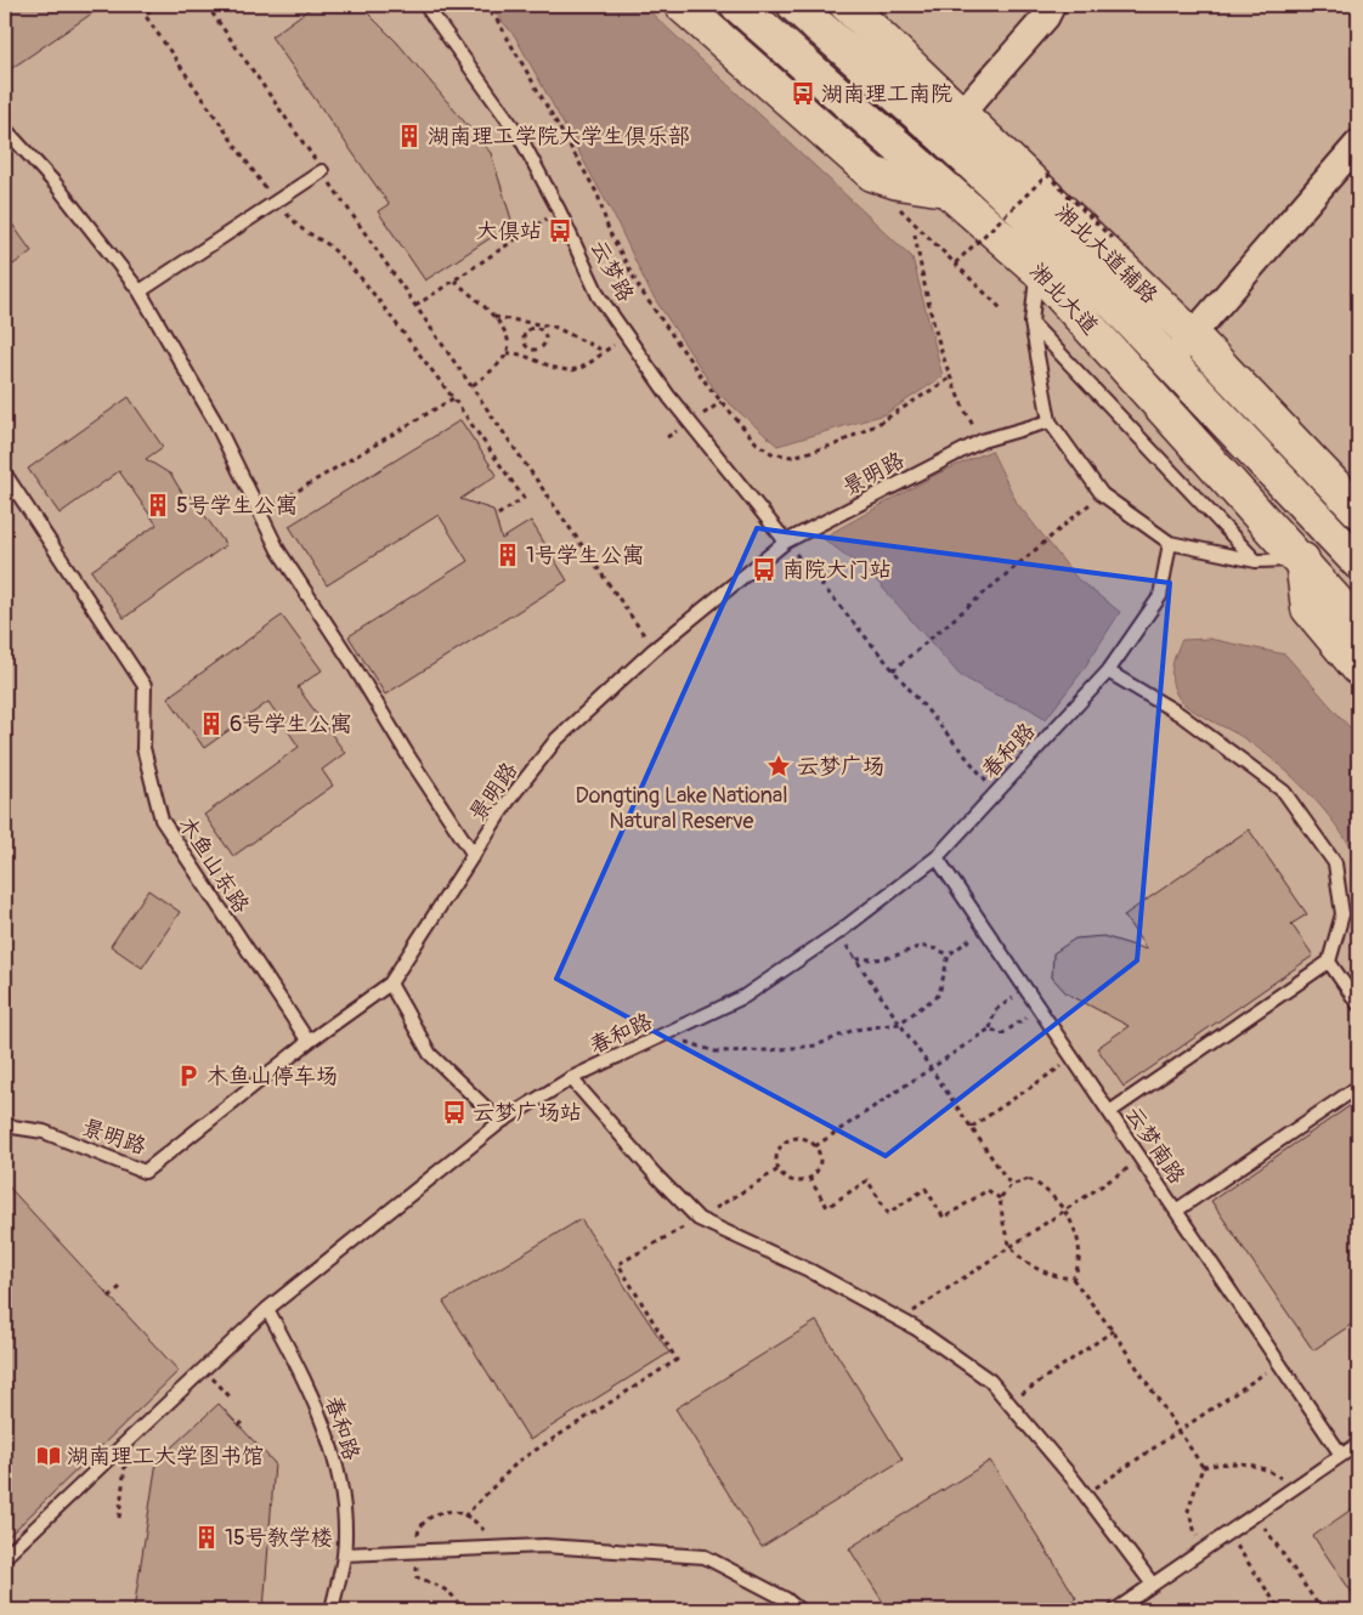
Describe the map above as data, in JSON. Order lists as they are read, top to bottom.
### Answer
{
  "streets": {
    "main road": ["湘北大道辅路", "湘北大道"],
    "lane": [
      "云梦路",
      "景明路",
      "春和路",
      "木鱼山东路",
      "云梦南路"
    ]
  },
  "crossings": [
    ["湘北大道辅路", "湘北大道"],
    ["云梦路", "景明路"],
    ["景明路", "木鱼山东路"],
    ["春和路", "云梦南路"]
  ],
  "parks": ["Dongting Lake National Natural Reserve"],
  "places": {
    "bus stop": [
      "湖南理工南院",
      "大俱站",
      "南院大门站",
      "云梦广场站"
    ],
    "building": [
      "湖南理工学院大学生俱乐部",
      "5号学生公寓",
      "1号学生公寓",
      "6号学生公寓",
      "15号教学楼"
    ],
    "place": ["云梦广场"],
    "parking": ["木鱼山停车场"],
    "library": ["湖南理工大学图书馆"]
  }
}
